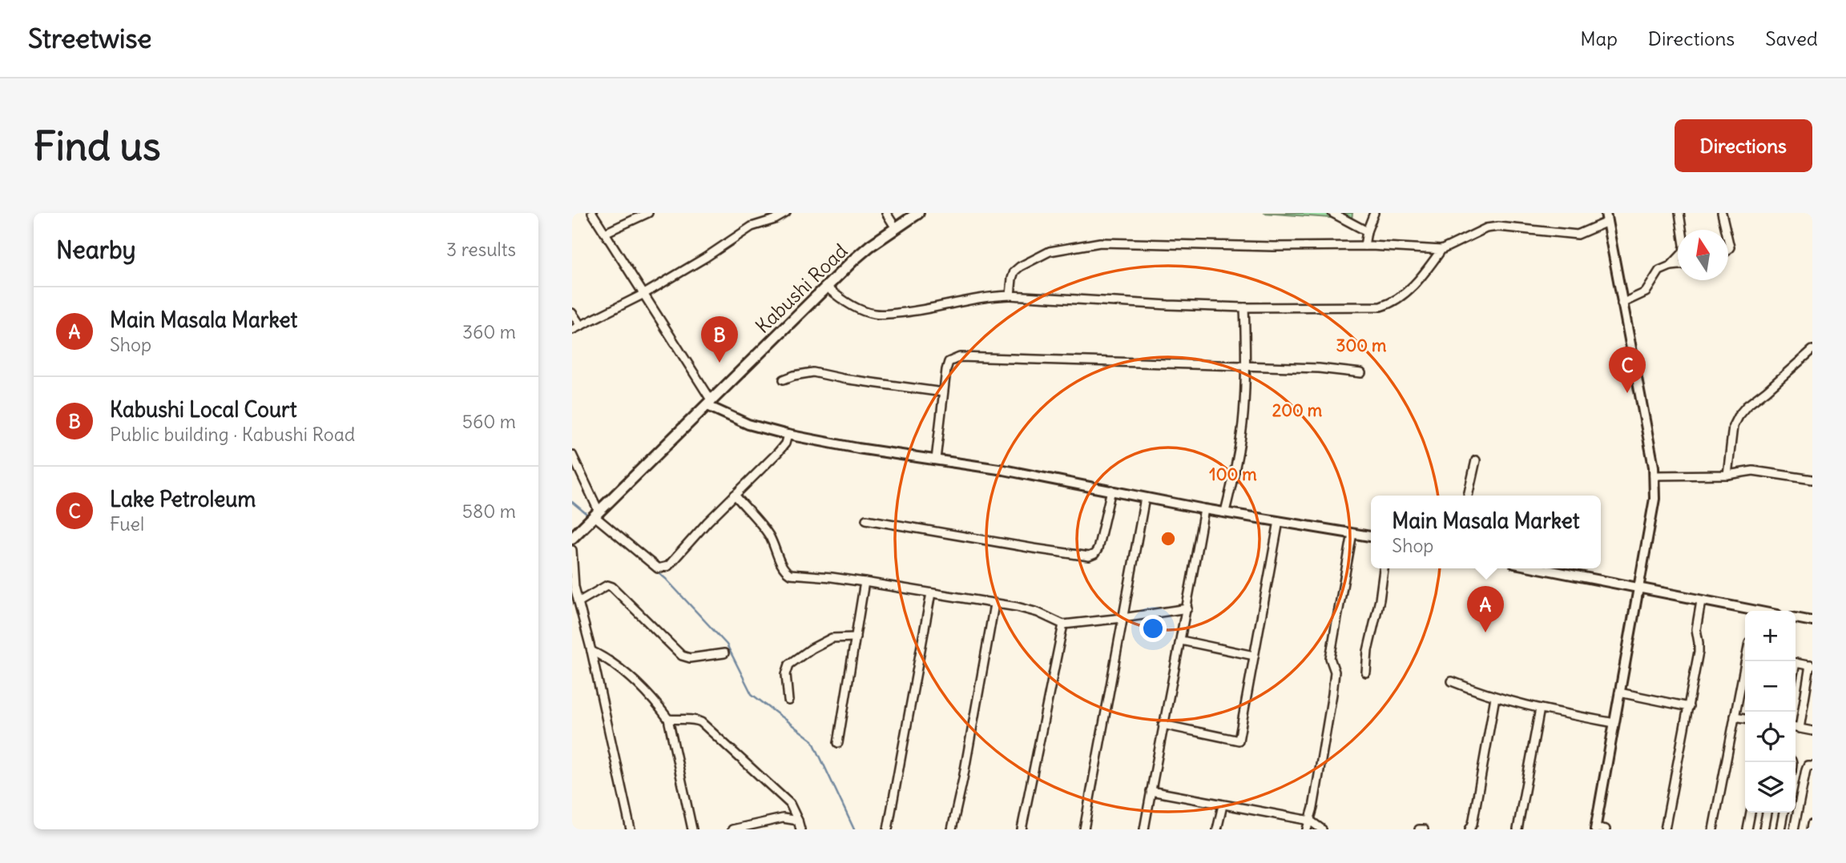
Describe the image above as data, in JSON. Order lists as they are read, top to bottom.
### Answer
{
  "streets": {
    "main road": ["Kabushi Road"]
  },
  "north": "top",
  "page": {
    "header": "Streetwise",
    "nav": ["Map", "Directions", "Saved"],
    "buttons": "Directions",
    "title": "Find us",
    "heading": ["Nearby", "3 results"],
    "list": [
      {
        "mark": "A",
        "name": "Main Masala Market",
        "note": "Shop",
        "value": "360 m"
      },
      {
        "mark": "B",
        "name": "Kabushi Local Court",
        "note": "Public building · Kabushi Road",
        "value": "560 m"
      },
      {
        "mark": "C",
        "name": "Lake Petroleum",
        "note": "Fuel",
        "value": "580 m"
      }
    ],
    "pins": ["B", "C", "A"],
    "popup": ["Main Masala Market", "Shop"],
    "map_buttons": ["+", "−"]
  },
  "rings": ["300 m", "200 m", "100 m"]
}
